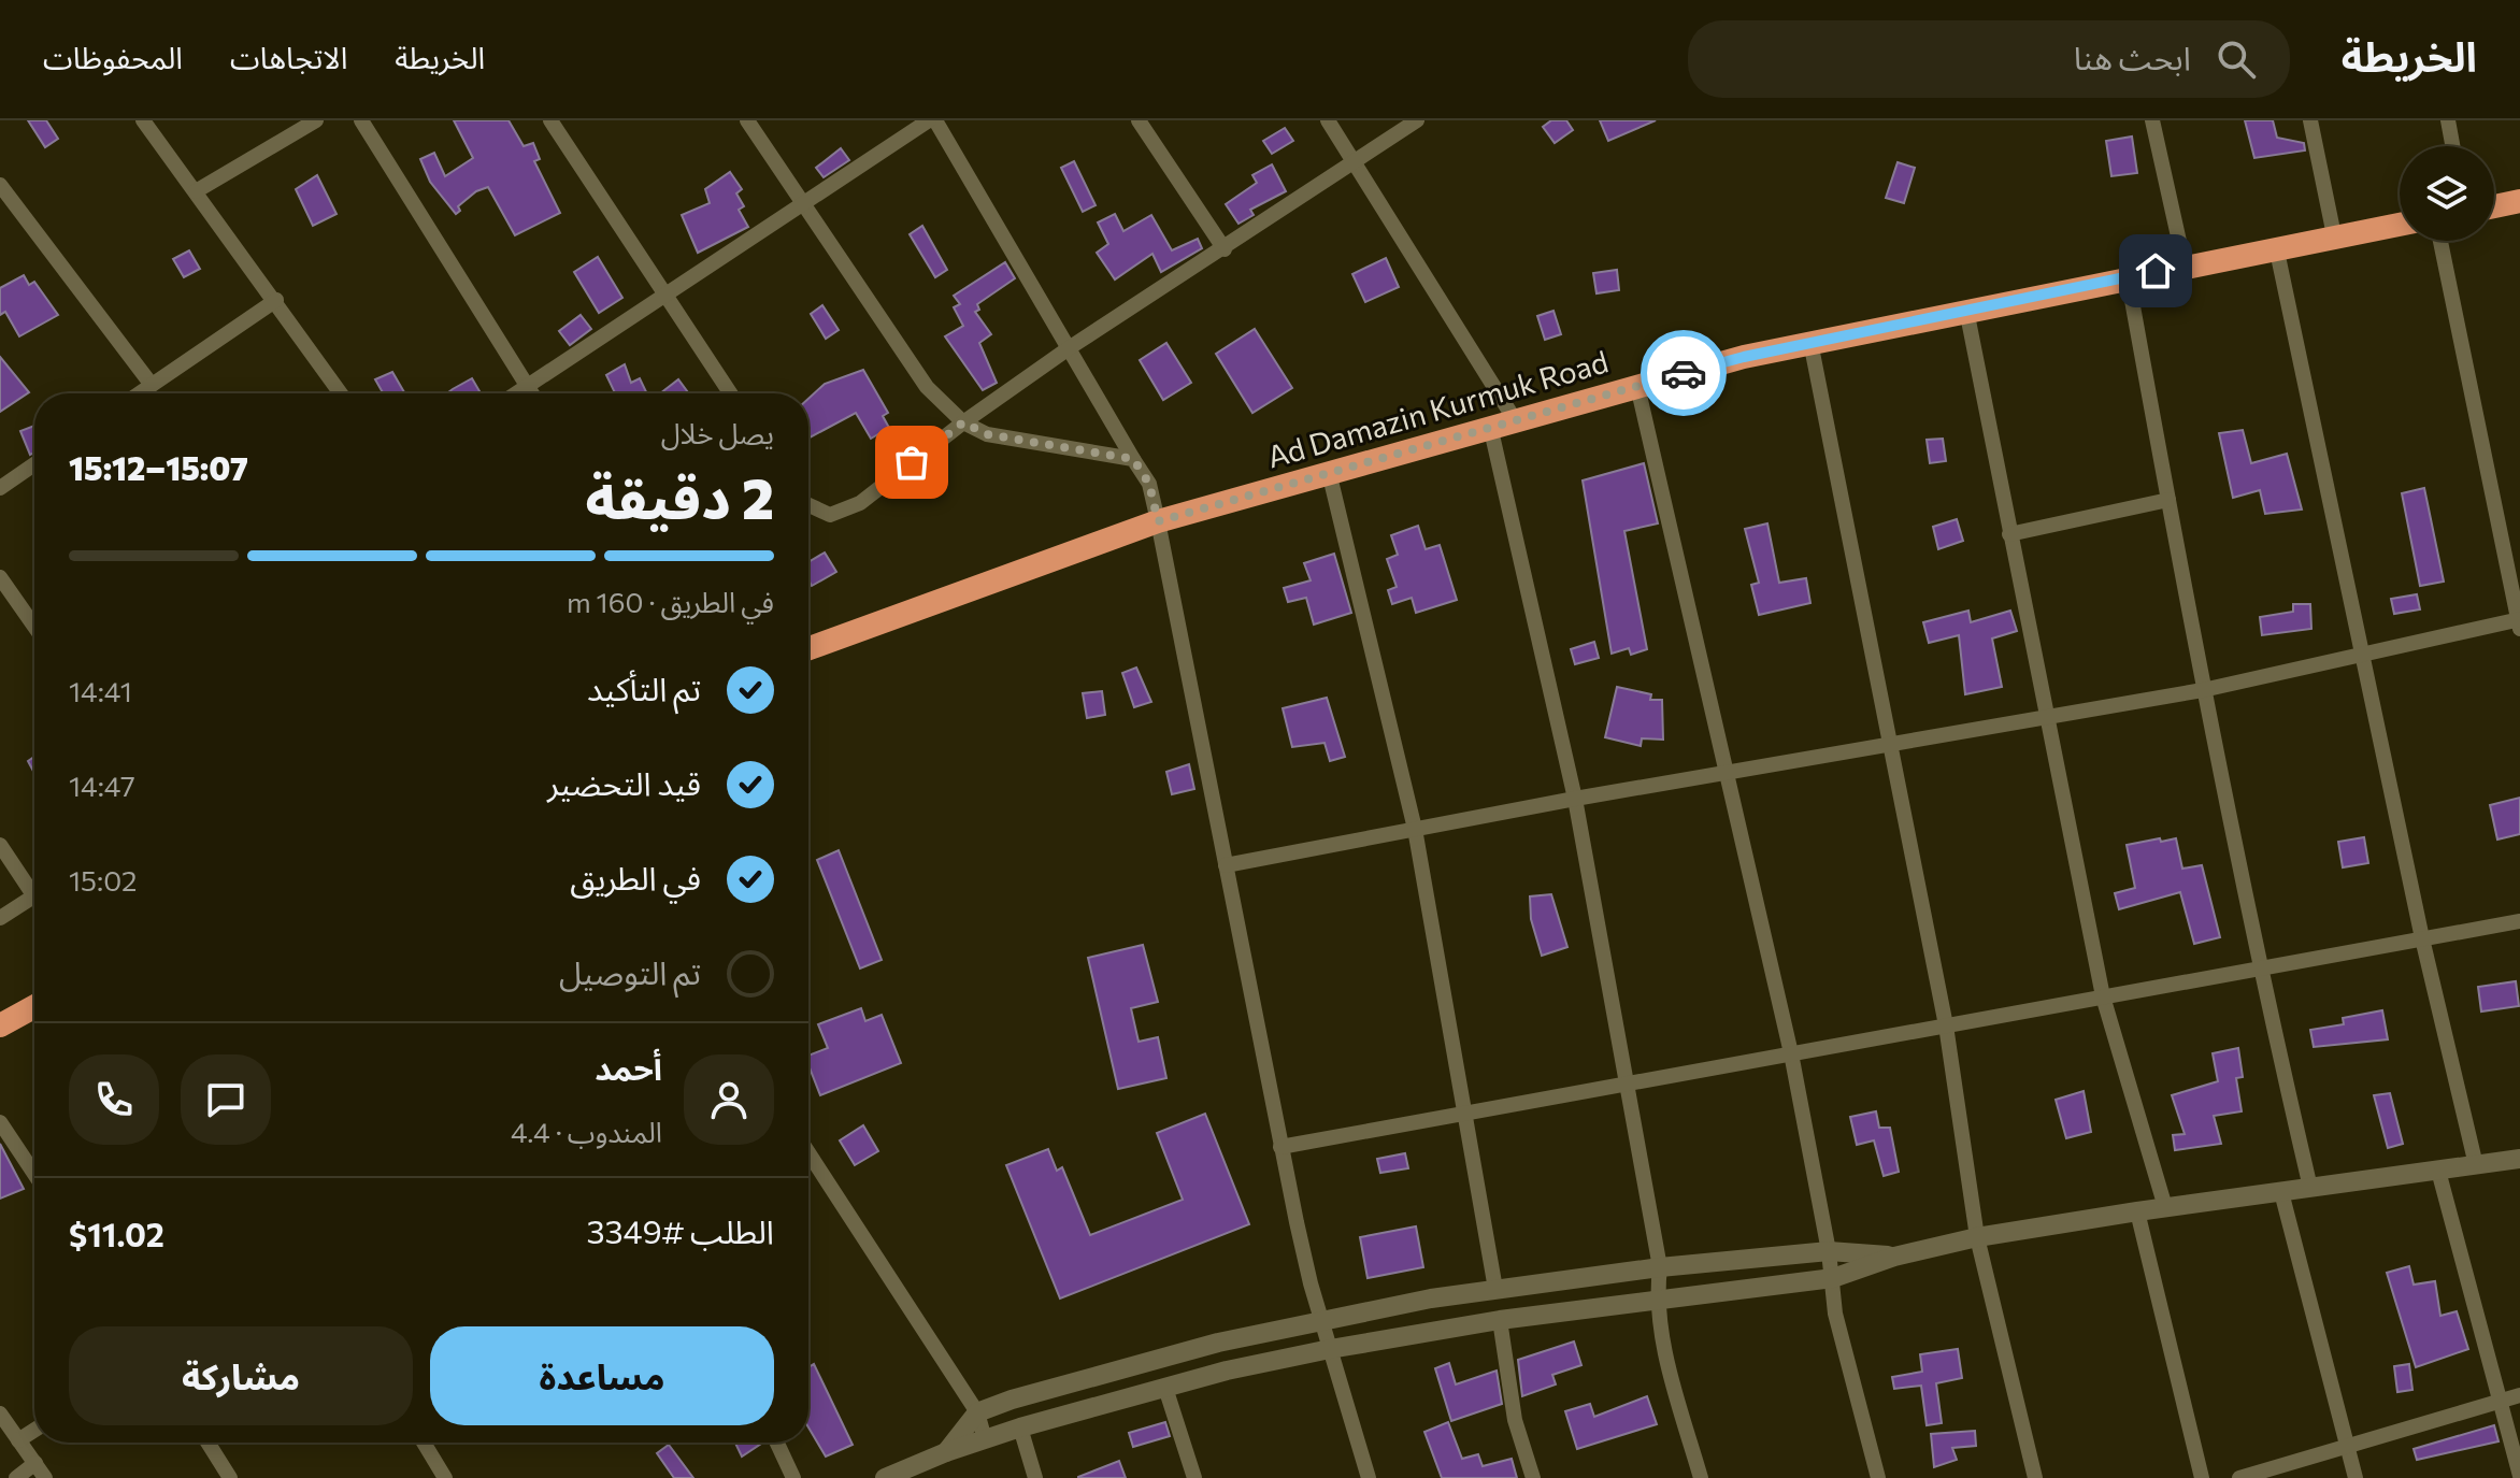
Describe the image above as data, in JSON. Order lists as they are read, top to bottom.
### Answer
{
  "streets": {
    "highway": ["Ad Damazin Kurmuk Road"]
  },
  "page": {
    "header": "الخريطة",
    "search": "ابحث هنا",
    "nav": ["الخريطة", "الاتجاهات", "المحفوظات"],
    "heading": ["2 دقيقة", "يصل خلال", "15:07–15:12"],
    "panel": [
      "أحمد",
      "المندوب · 4.4",
      "الطلب #3349",
      "$11.02"
    ],
    "bar": "في الطريق · 160 m",
    "list": [
      ["تم التأكيد", "14:41"],
      ["قيد التحضير", "14:47"],
      ["في الطريق", "15:02"],
      "تم التوصيل"
    ],
    "buttons": ["مساعدة", "مشاركة"]
  }
}
